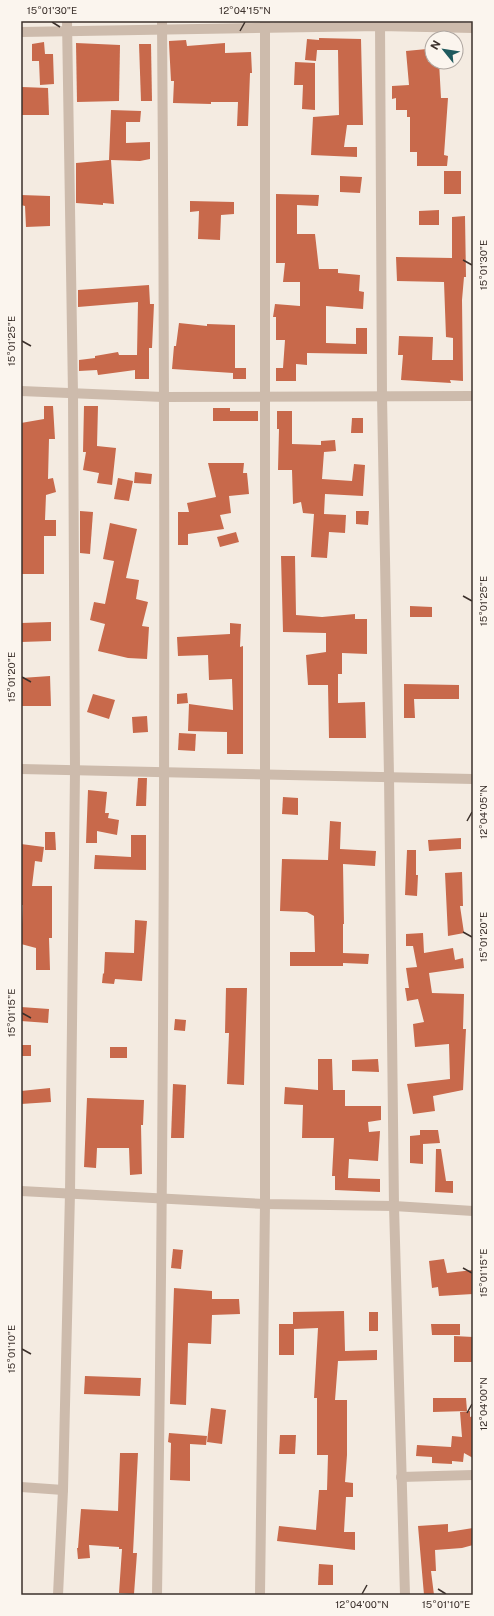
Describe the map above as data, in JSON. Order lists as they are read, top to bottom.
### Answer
{
  "north": "top left",
  "coordinates": [
    "15°01'30\"E",
    "12°04'15\"N",
    "15°01'25\"E",
    "15°01'20\"E",
    "12°04'05\"N",
    "15°01'15\"E",
    "15°01'10\"E",
    "12°04'00\"N"
  ]
}
